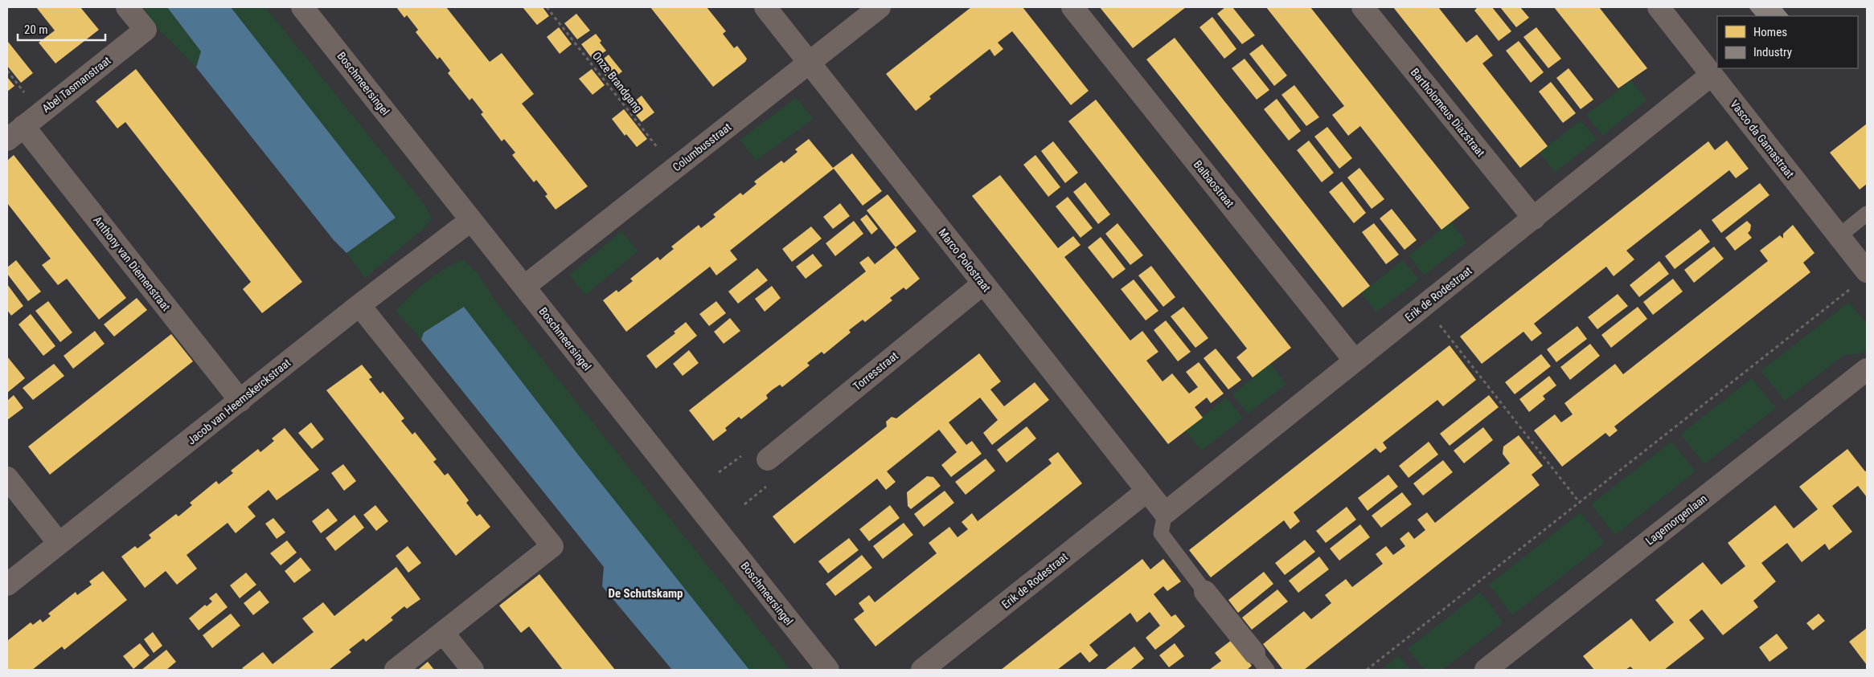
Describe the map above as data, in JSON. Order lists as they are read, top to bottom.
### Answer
{
  "streets": {
    "street": [
      "Boschmeersingel",
      "Abel Tasmanstraat",
      "Bartholomeus Diazstraat",
      "Vasco da Gamastraat",
      "Columbusstraat",
      "Balbaostraat",
      "Marco Polostraat",
      "Anthony van Diemenstraat",
      "Erik de Rodestraat",
      "Torresstraat",
      "Jacob van Heemskerckstraat",
      "Lagemorgenlaan"
    ],
    "path": ["Onze Brandgang"]
  },
  "crossings": [
    ["Onze Brandgang", "Columbusstraat"],
    ["Boschmeersingel", "Columbusstraat"],
    ["Boschmeersingel", "Jacob van Heemskerckstraat"],
    ["Abel Tasmanstraat", "Anthony van Diemenstraat"],
    ["Bartholomeus Diazstraat", "Erik de Rodestraat"],
    ["Vasco da Gamastraat", "Erik de Rodestraat"],
    ["Columbusstraat", "Marco Polostraat"],
    ["Balbaostraat", "Erik de Rodestraat"],
    ["Marco Polostraat", "Erik de Rodestraat"],
    ["Marco Polostraat", "Torresstraat"],
    ["Anthony van Diemenstraat", "Jacob van Heemskerckstraat"]
  ],
  "districts": ["De Schutskamp"],
  "legend": ["Homes", "Industry"],
  "scale_bar": "20 m"
}
